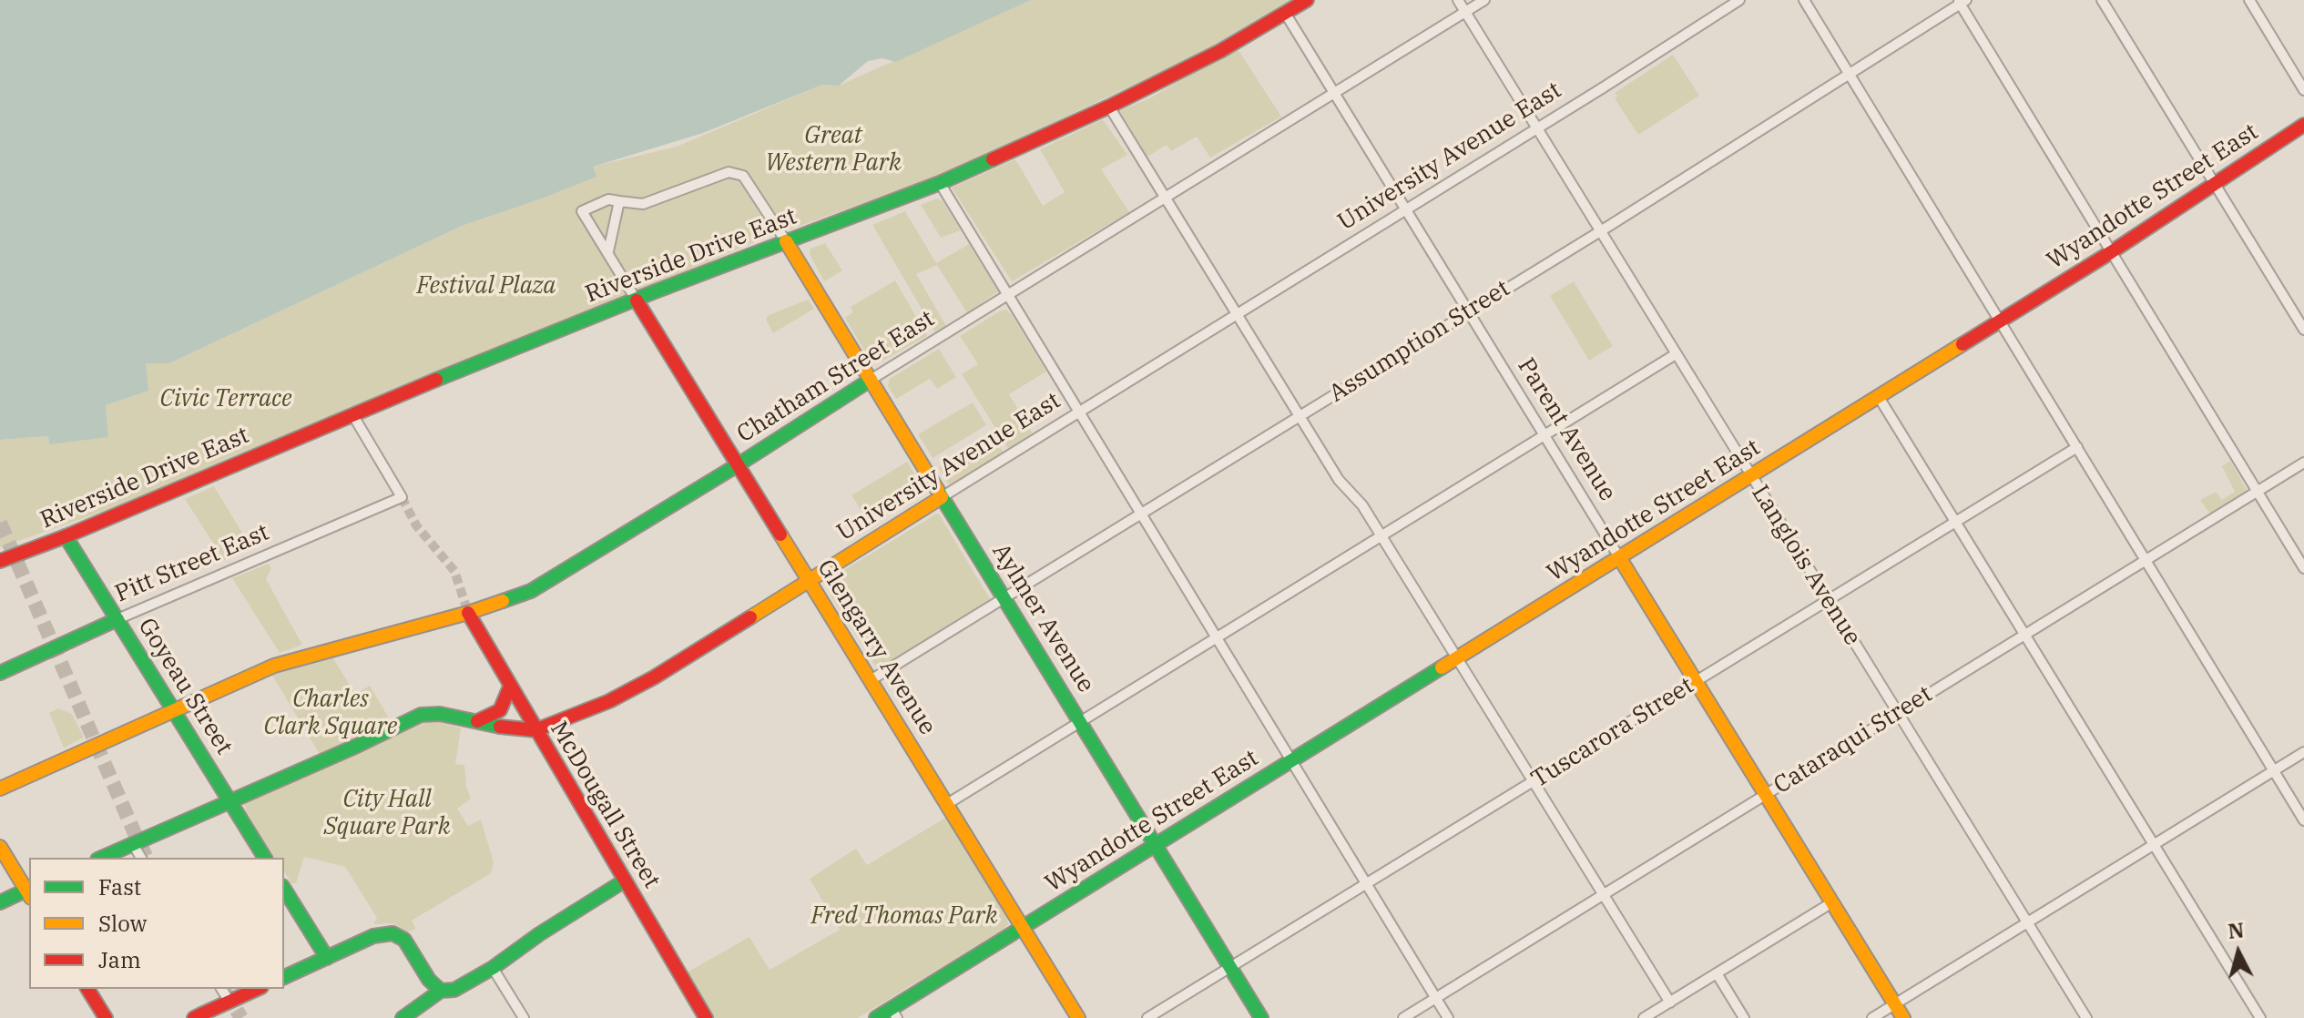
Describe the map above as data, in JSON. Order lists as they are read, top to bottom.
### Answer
{
  "streets": {
    "main road": [
      "University Avenue East",
      "Wyandotte Street East",
      "Riverside Drive East",
      "Chatham Street East",
      "Parent Avenue",
      "Pitt Street East",
      "Aylmer Avenue",
      "Glengarry Avenue",
      "Goyeau Street",
      "McDougall Street"
    ],
    "street": [
      "Assumption Street",
      "Langlois Avenue",
      "Tuscarora Street",
      "Cataraqui Street"
    ]
  },
  "crossings": [
    ["University Avenue East", "Parent Avenue"],
    ["University Avenue East", "Langlois Avenue"],
    ["University Avenue East", "Aylmer Avenue"],
    ["University Avenue East", "Glengarry Avenue"],
    ["University Avenue East", "Goyeau Street"],
    ["University Avenue East", "McDougall Street"],
    ["Wyandotte Street East", "Parent Avenue"],
    ["Wyandotte Street East", "Langlois Avenue"],
    ["Wyandotte Street East", "Aylmer Avenue"],
    ["Wyandotte Street East", "Glengarry Avenue"],
    ["Riverside Drive East", "Parent Avenue"],
    ["Riverside Drive East", "Pitt Street East"],
    ["Riverside Drive East", "Aylmer Avenue"],
    ["Riverside Drive East", "Glengarry Avenue"],
    ["Riverside Drive East", "Goyeau Street"],
    ["Assumption Street", "Parent Avenue"],
    ["Assumption Street", "Langlois Avenue"],
    ["Assumption Street", "Aylmer Avenue"],
    ["Assumption Street", "Glengarry Avenue"],
    ["Chatham Street East", "Parent Avenue"],
    ["Chatham Street East", "Langlois Avenue"],
    ["Chatham Street East", "Aylmer Avenue"],
    ["Chatham Street East", "Glengarry Avenue"],
    ["Chatham Street East", "Goyeau Street"],
    ["Chatham Street East", "McDougall Street"],
    ["Parent Avenue", "Tuscarora Street"],
    ["Parent Avenue", "Cataraqui Street"],
    ["Pitt Street East", "Goyeau Street"],
    ["Langlois Avenue", "Tuscarora Street"],
    ["Langlois Avenue", "Cataraqui Street"],
    ["Aylmer Avenue", "Tuscarora Street"]
  ],
  "parks": [
    "Great Western Park",
    "Festival Plaza",
    "Civic Terrace",
    "Charles Clark Square",
    "City Hall Square Park",
    "Fred Thomas Park"
  ],
  "legend": ["Fast", "Slow", "Jam"],
  "north": "top"
}
